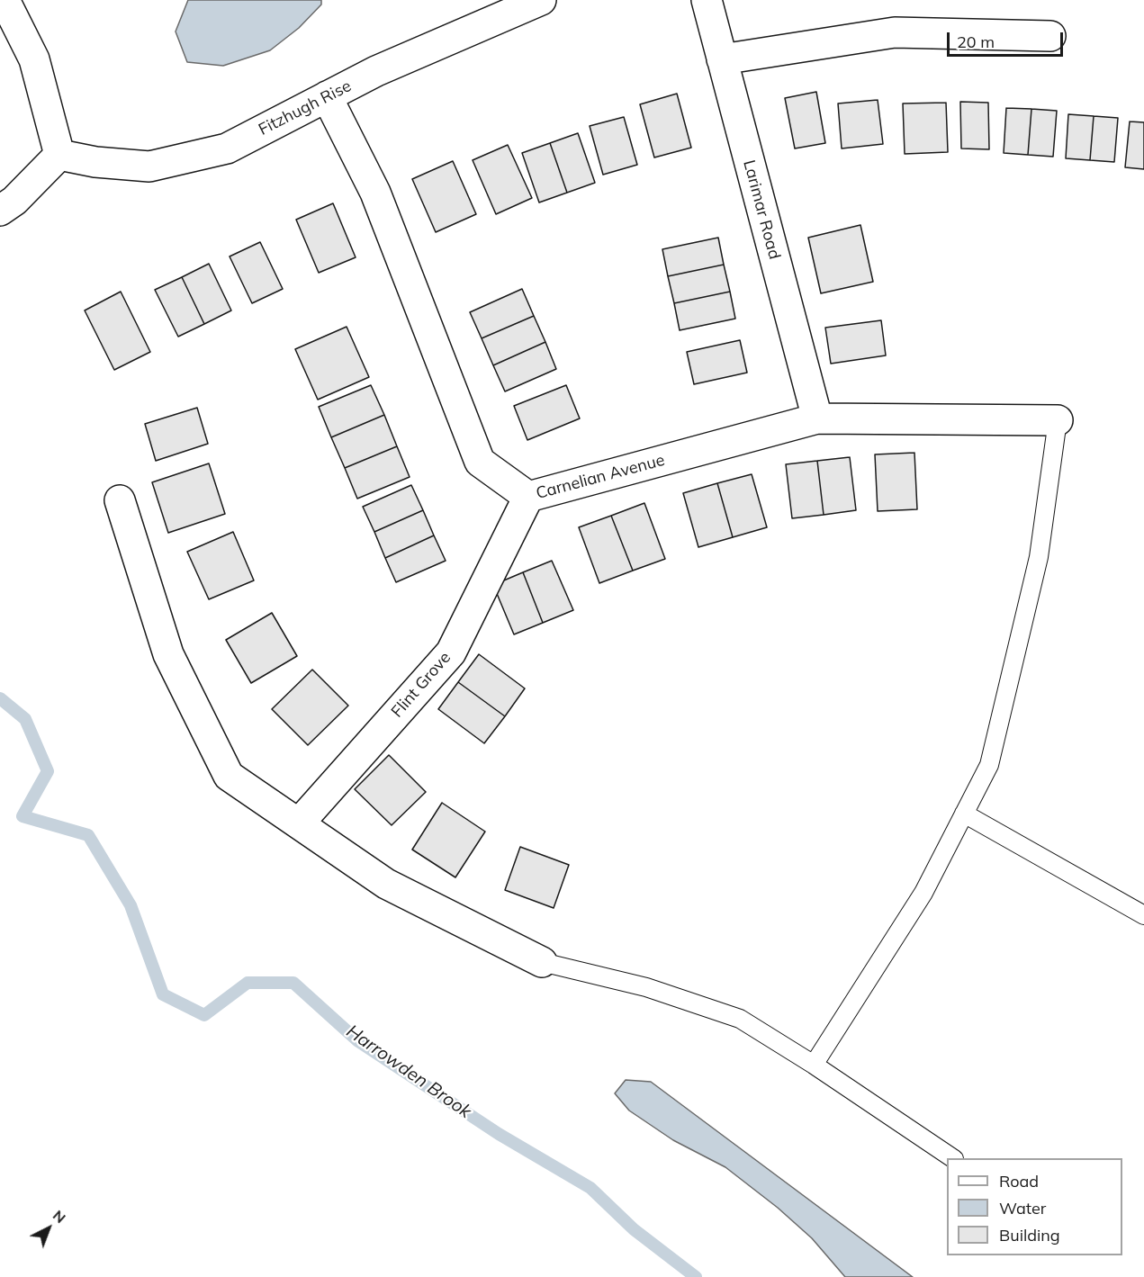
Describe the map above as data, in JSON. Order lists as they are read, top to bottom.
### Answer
{
  "streets": {
    "street": [
      "Fitzhugh Rise",
      "Larimar Road",
      "Carnelian Avenue",
      "Flint Grove"
    ]
  },
  "crossings": [
    ["Fitzhugh Rise", "Carnelian Avenue"],
    ["Larimar Road", "Carnelian Avenue"],
    ["Carnelian Avenue", "Flint Grove"]
  ],
  "water": ["Harrowden Brook"],
  "legend": ["Road", "Water", "Building"],
  "scale_bar": "20 m",
  "north": "top right"
}
